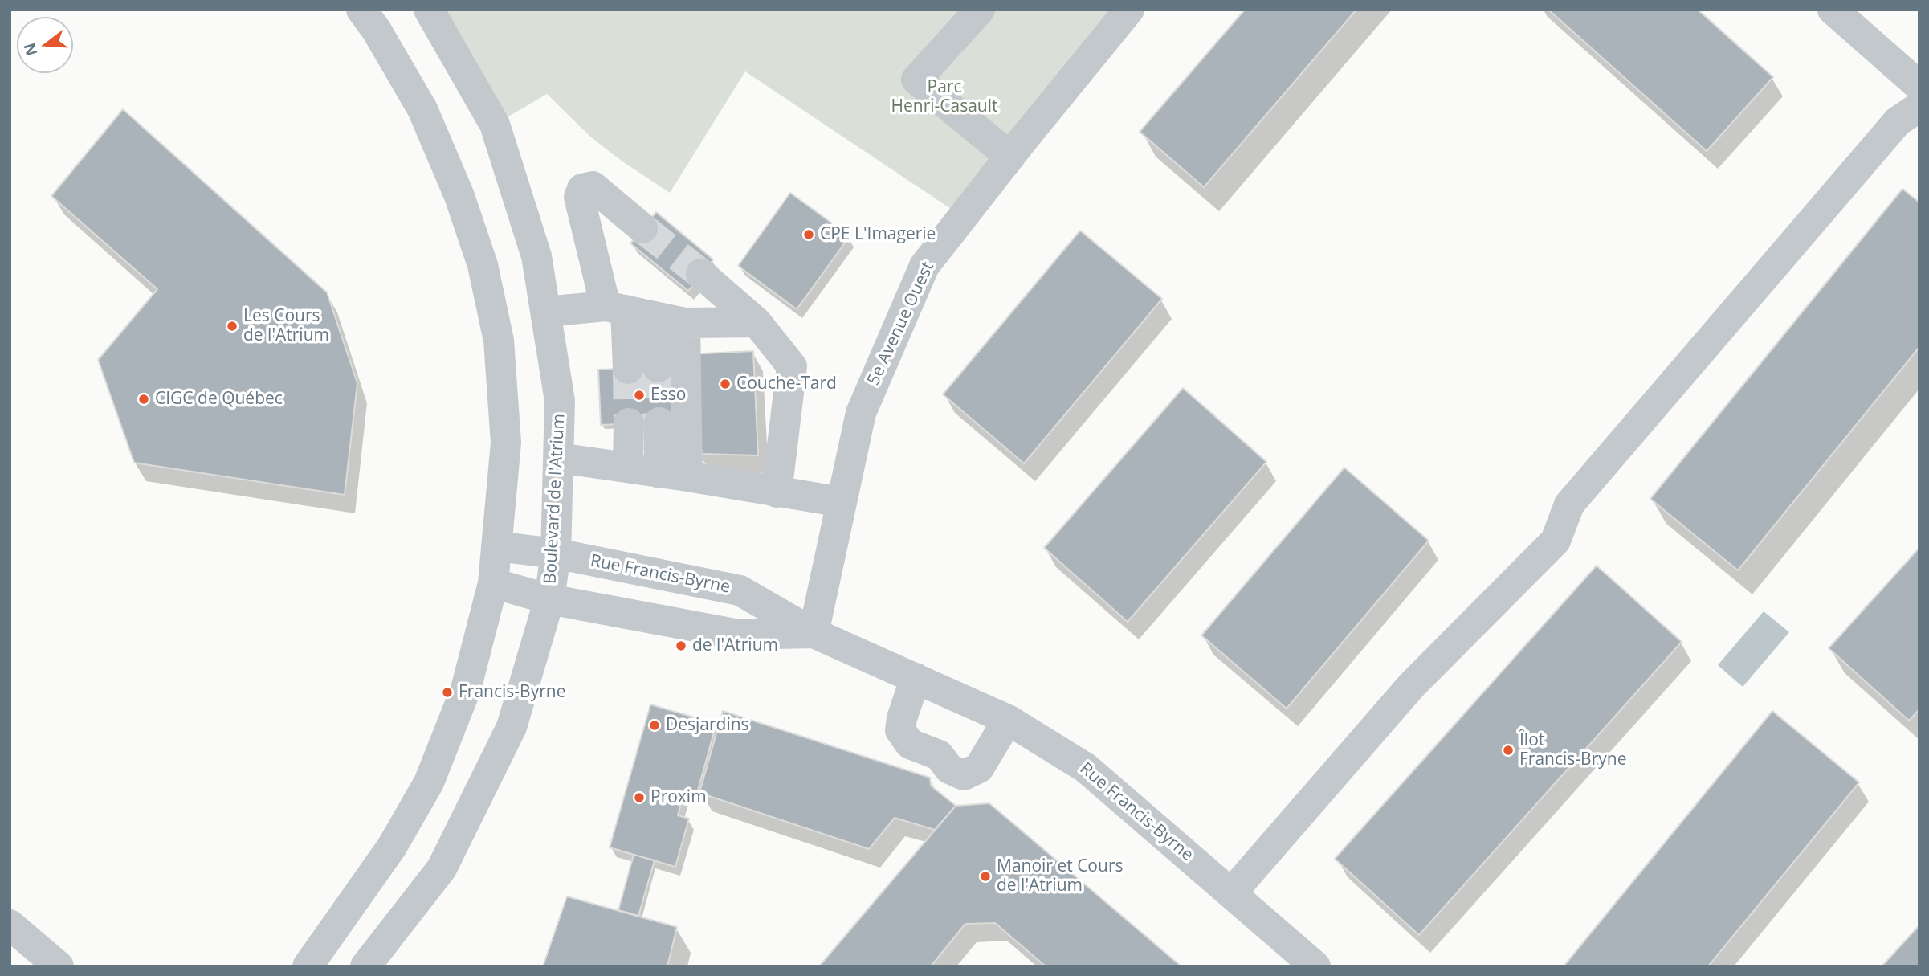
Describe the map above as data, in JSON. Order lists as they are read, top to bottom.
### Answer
{
  "streets": {
    "street": ["5e Avenue Ouest", "Boulevard de l'Atrium", "Rue Francis-Byrne"]
  },
  "crossings": [
    ["5e Avenue Ouest", "Rue Francis-Byrne"],
    ["Boulevard de l'Atrium", "Rue Francis-Byrne"]
  ],
  "parks": ["Parc Henri-Casault"],
  "places": [
    "CPE L'Imagerie",
    "Les Cours de l'Atrium",
    "Couche-Tard",
    "Esso",
    "CIGC de Québec",
    "de l'Atrium",
    "Francis-Byrne",
    "Desjardins",
    "Îlot Francis-Bryne",
    "Proxim",
    "Manoir et Cours de l'Atrium"
  ],
  "north": "left"
}
